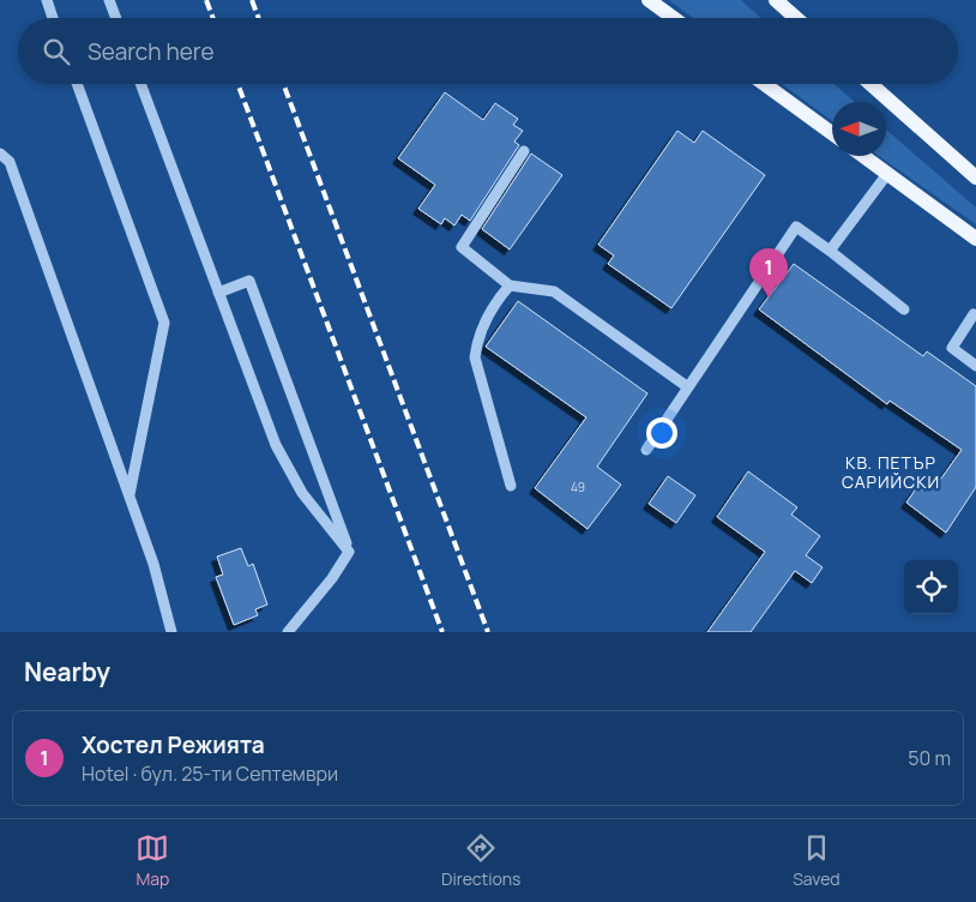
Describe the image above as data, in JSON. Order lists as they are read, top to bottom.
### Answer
{
  "districts": ["КВ. ПЕТЪР САРИЙСКИ"],
  "house_numbers": ["49"],
  "north": "left",
  "page": {
    "search": "Search here",
    "pins": "1",
    "heading": "Nearby",
    "list": [
      {
        "mark": "1",
        "name": "Хостел Режията",
        "note": "Hotel · бул. 25-ти Септември",
        "value": "50 m"
      }
    ],
    "nav": ["Map", "Directions", "Saved"]
  }
}
